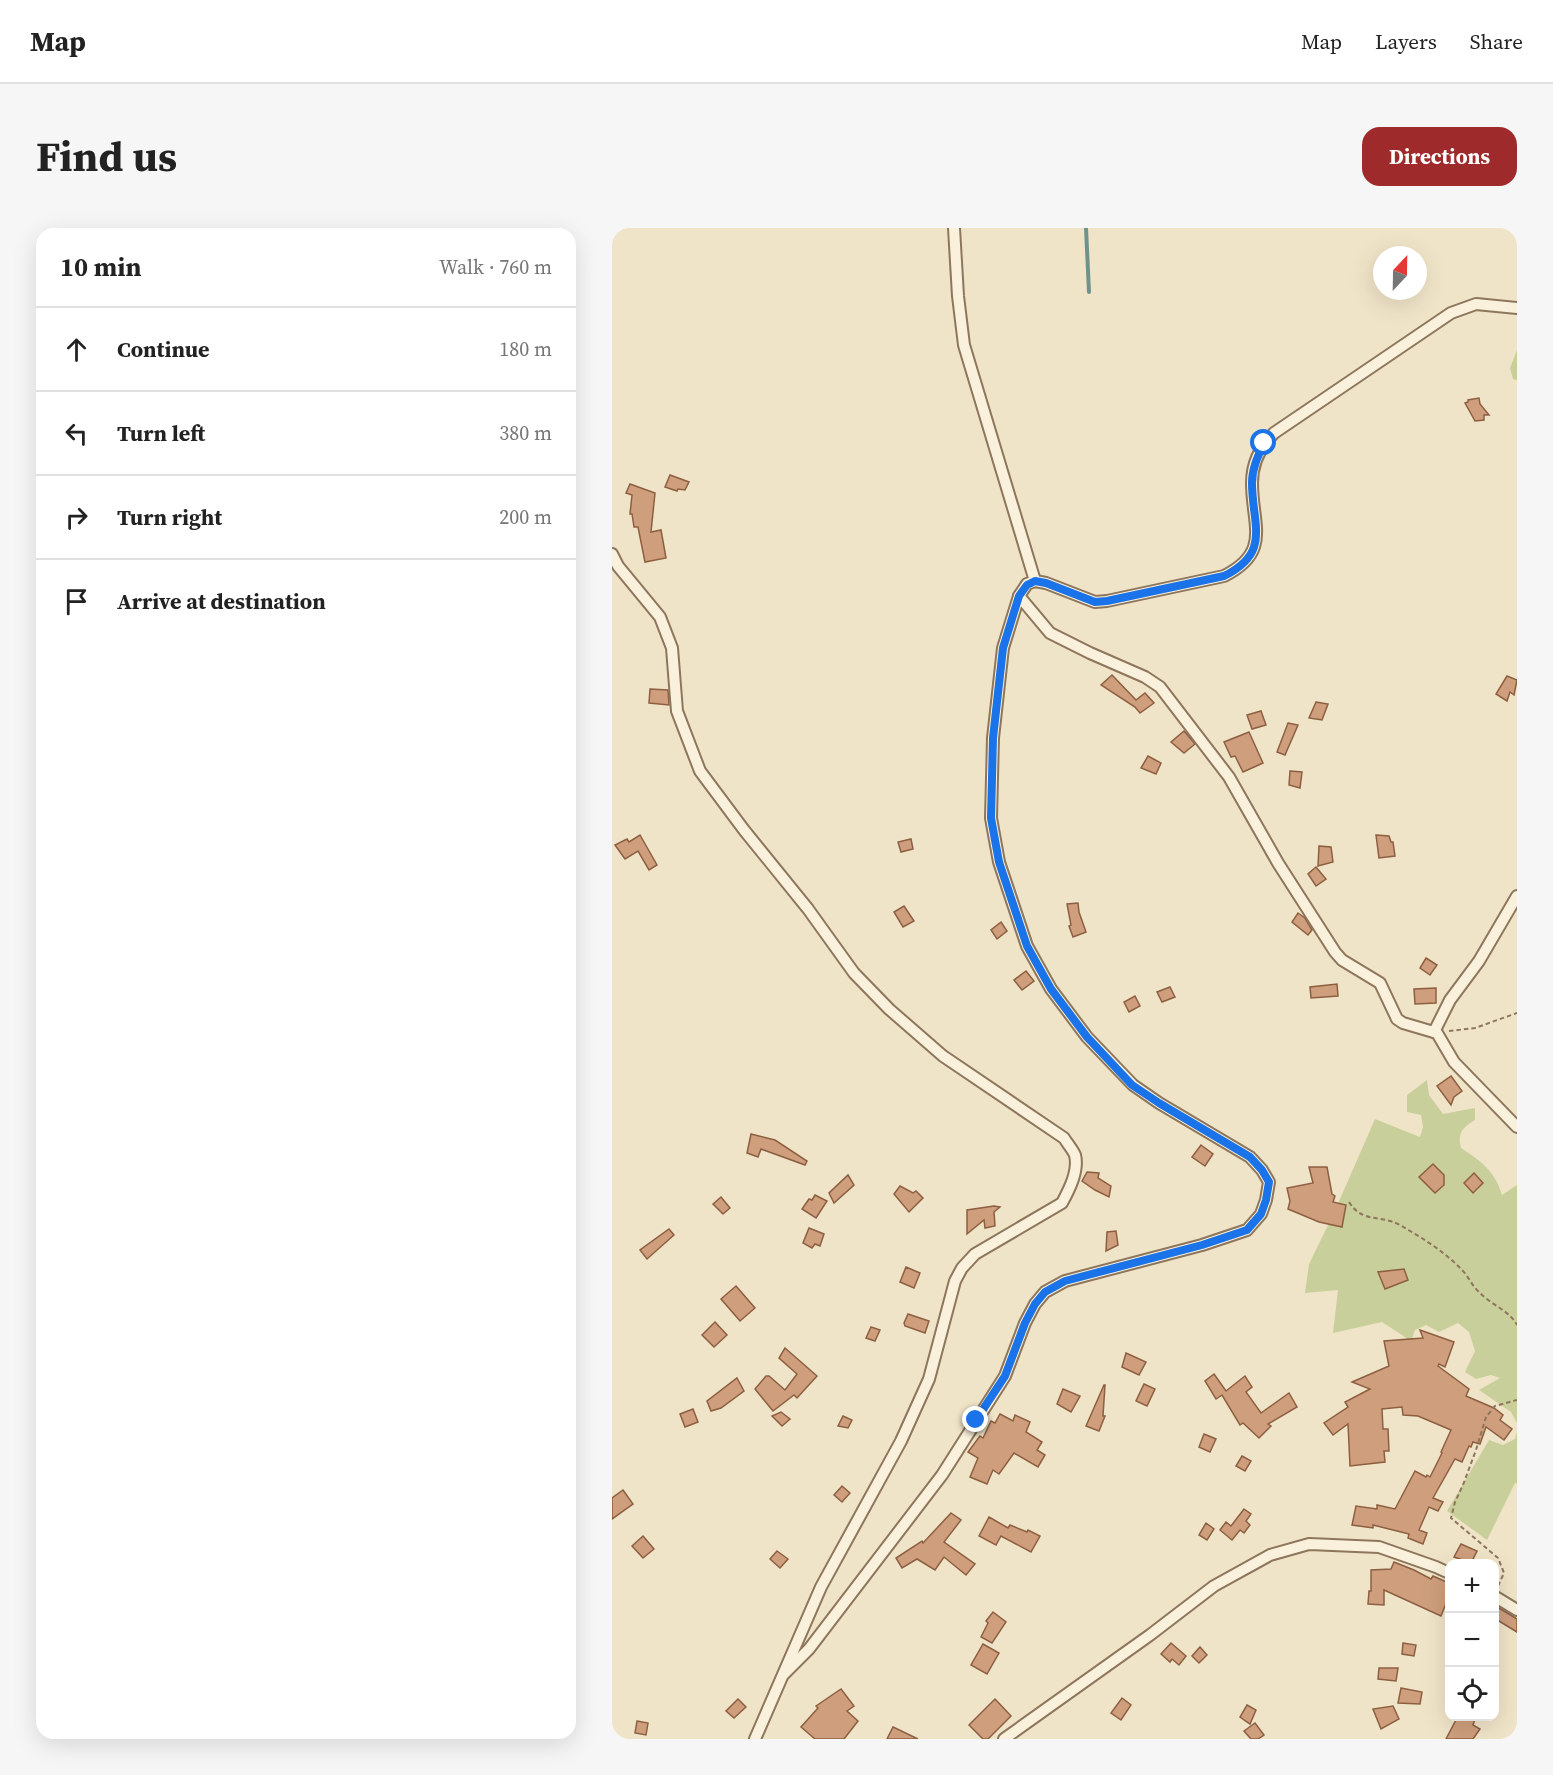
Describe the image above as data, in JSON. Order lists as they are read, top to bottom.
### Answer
{
  "north": "top",
  "page": {
    "header": "Map",
    "nav": ["Map", "Layers", "Share"],
    "title": "Find us",
    "buttons": "Directions",
    "heading": ["10 min", "Walk · 760 m"],
    "list": [
      ["Continue", "180 m"],
      ["Turn left", "380 m"],
      ["Turn right", "200 m"],
      "Arrive at destination"
    ],
    "map_buttons": ["+", "−"]
  }
}
